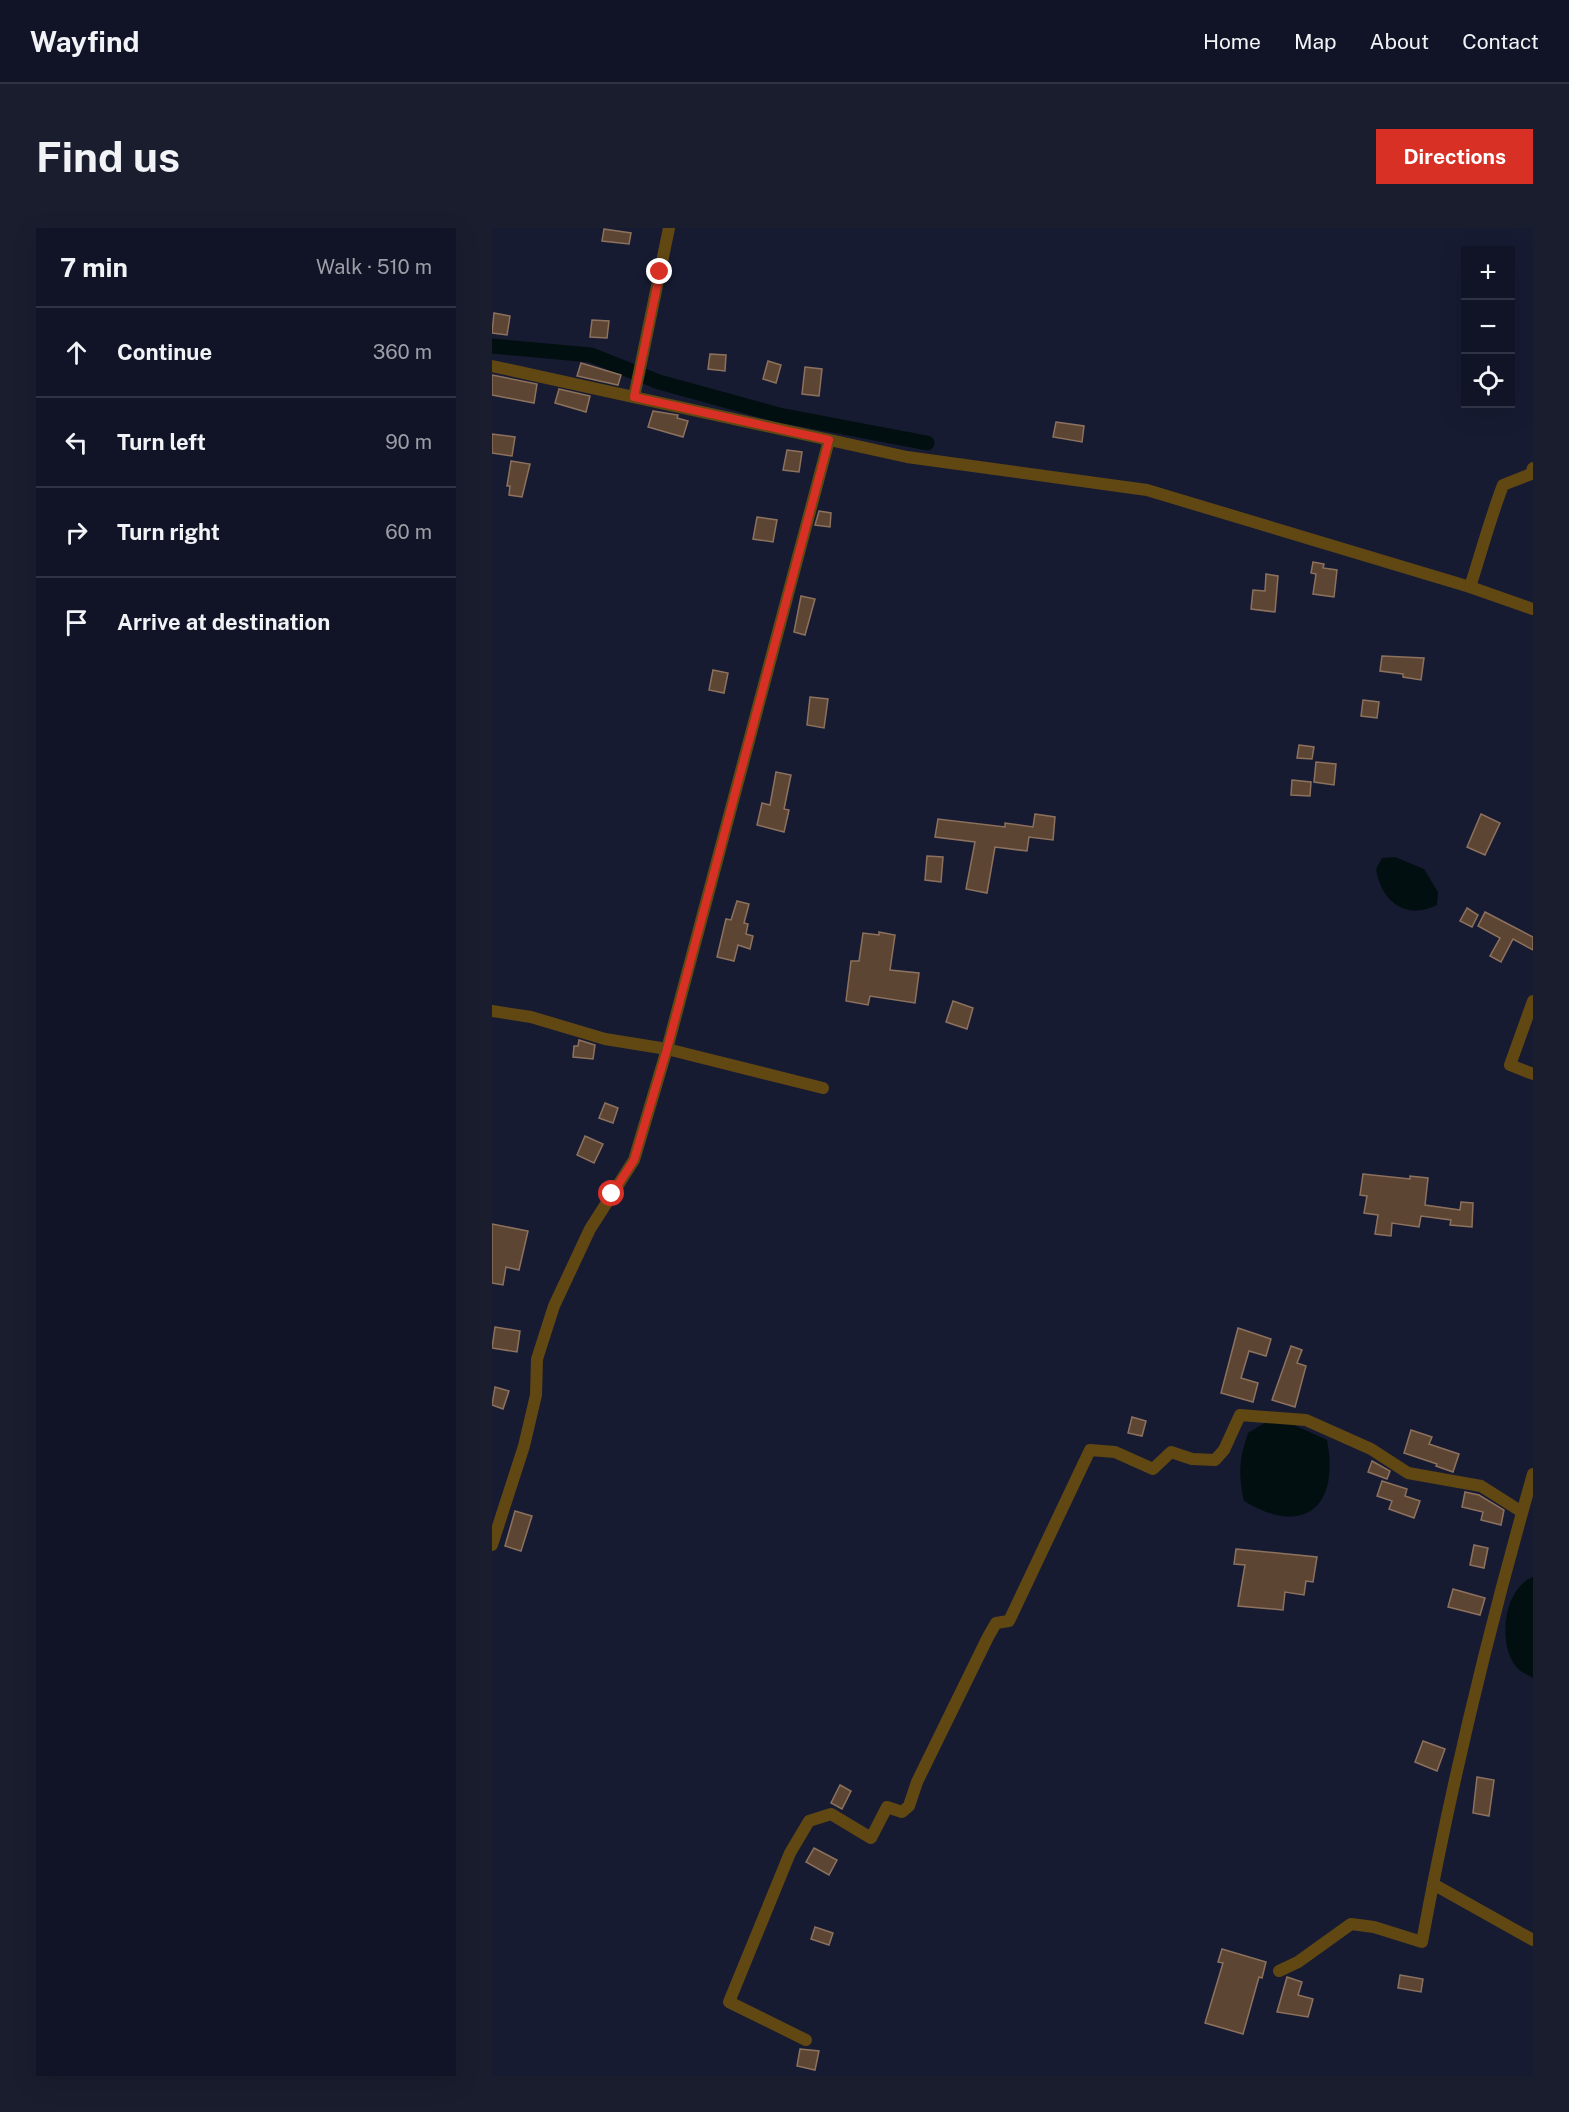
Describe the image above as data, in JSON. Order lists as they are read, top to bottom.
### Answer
{
  "page": {
    "header": "Wayfind",
    "nav": [
      "Home",
      "Map",
      "About",
      "Contact"
    ],
    "buttons": "Directions",
    "title": "Find us",
    "heading": ["7 min", "Walk · 510 m"],
    "map_buttons": ["+", "−"],
    "list": [
      ["Continue", "360 m"],
      ["Turn left", "90 m"],
      ["Turn right", "60 m"],
      "Arrive at destination"
    ]
  }
}
